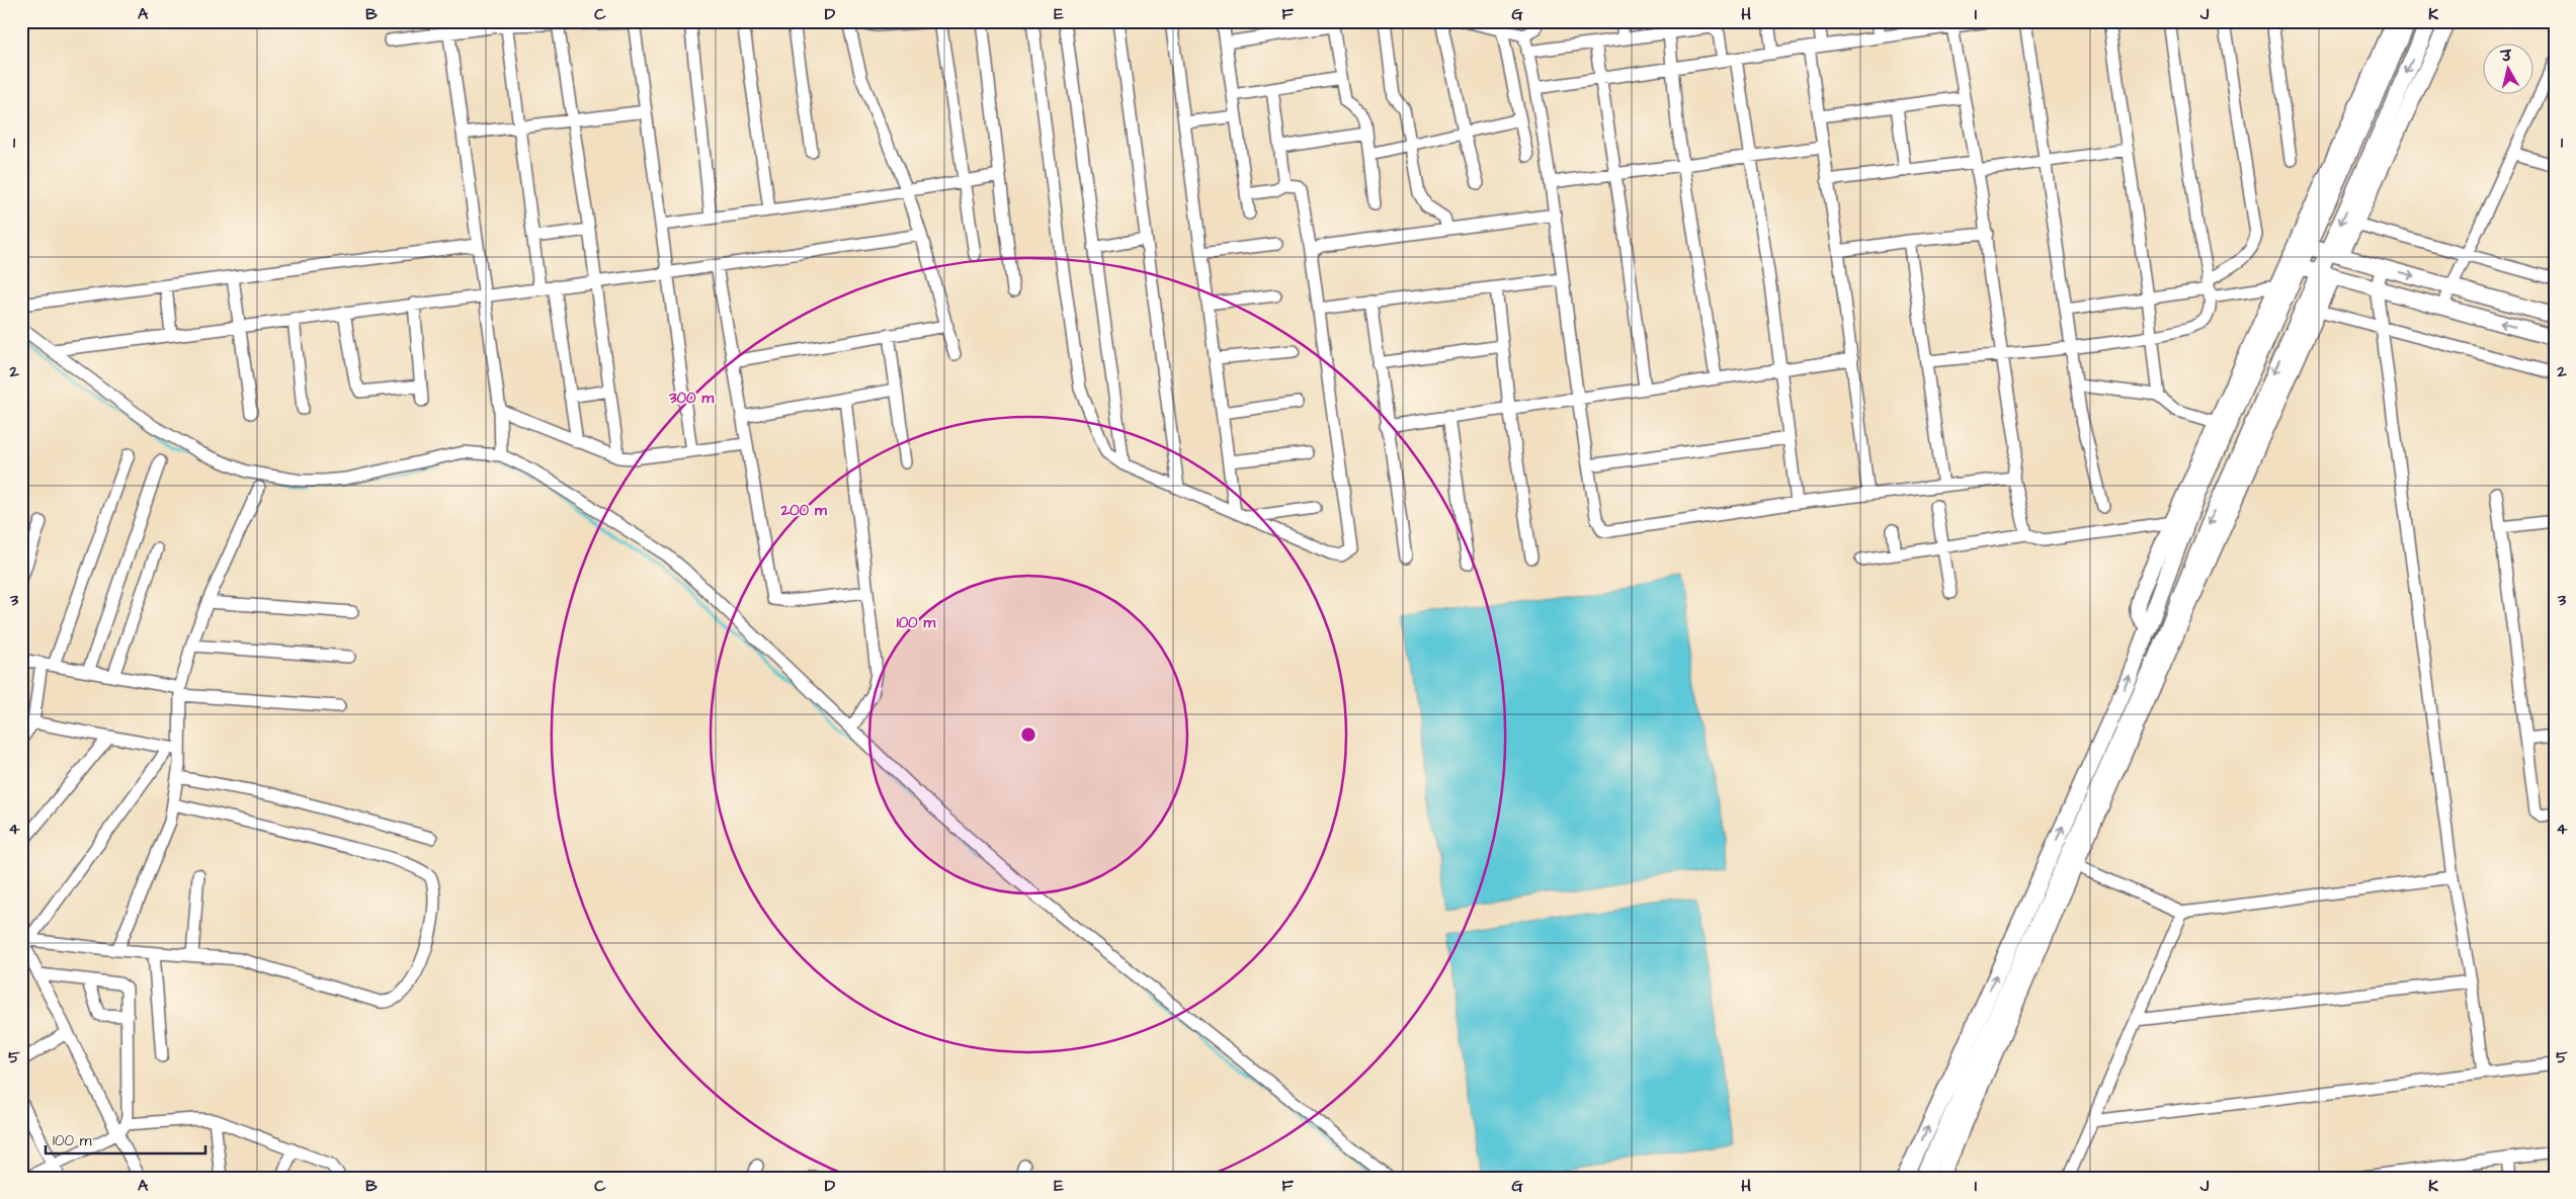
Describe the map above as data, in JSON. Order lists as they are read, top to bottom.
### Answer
{
  "scale_bar": "100 m",
  "north": "top",
  "grid": {
    "columns": [
      "A",
      "B",
      "C",
      "D",
      "E",
      "F",
      "G",
      "H",
      "I",
      "J",
      "K"
    ],
    "rows": [
      "1",
      "2",
      "3",
      "4",
      "5"
    ]
  },
  "rings": ["300 m", "200 m", "100 m"]
}
